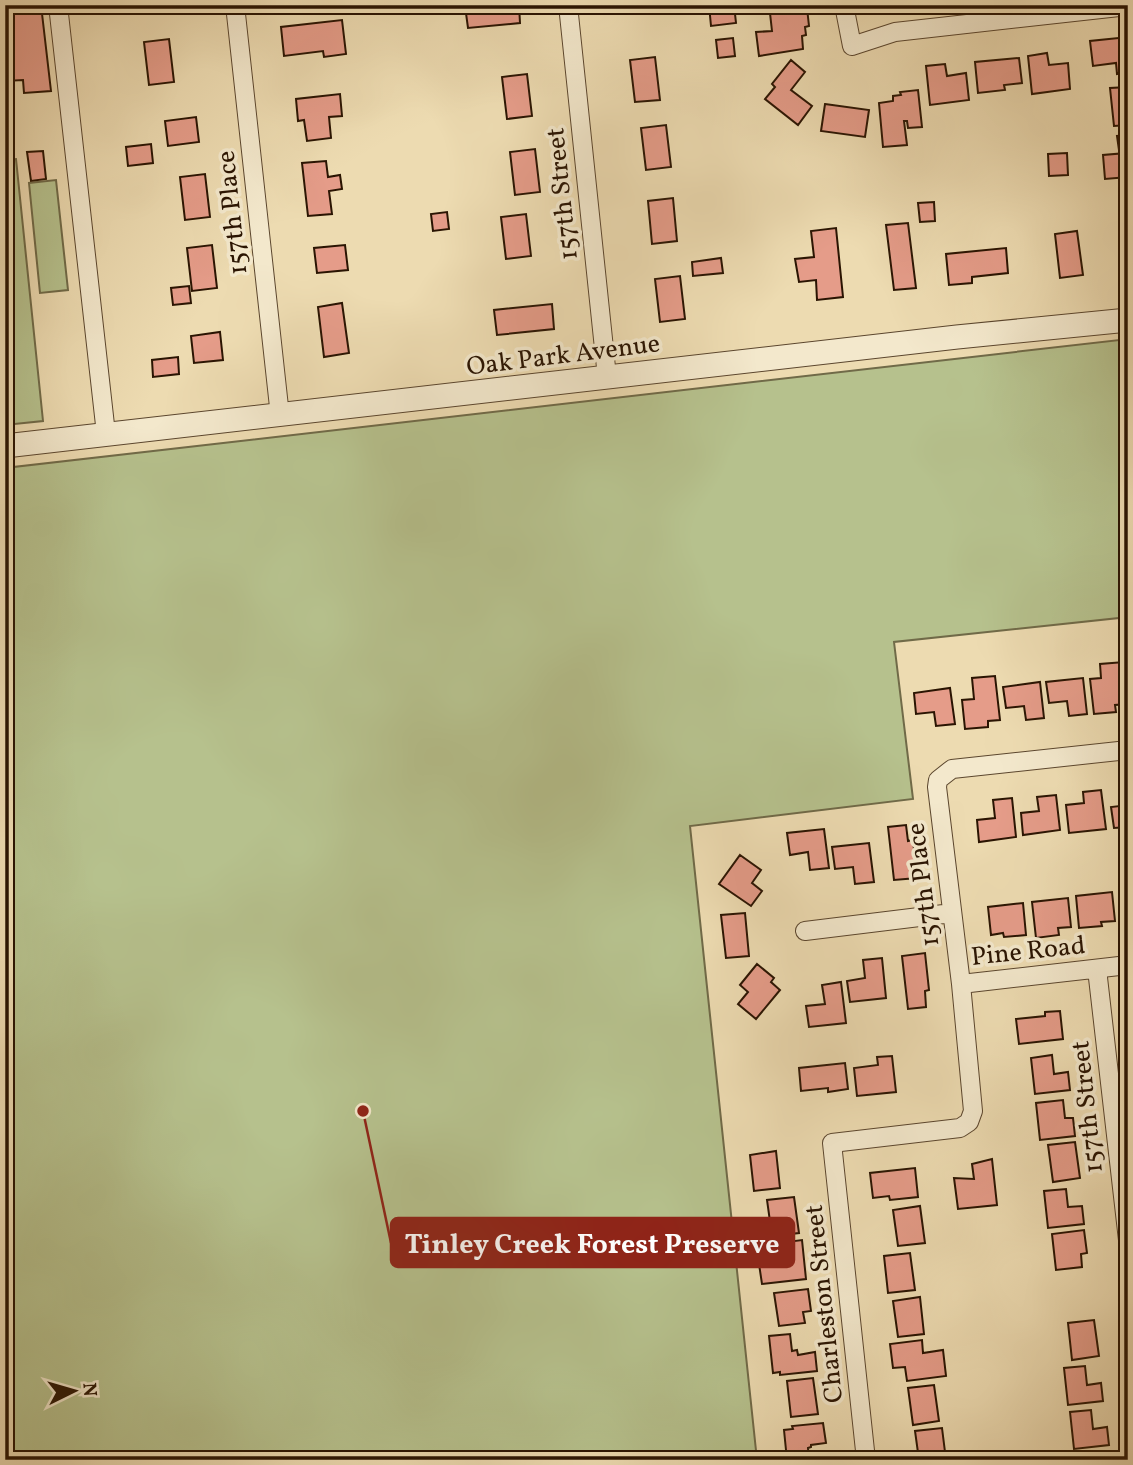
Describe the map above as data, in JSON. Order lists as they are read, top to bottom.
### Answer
{
  "streets": {
    "street": [
      "157th Street",
      "157th Place",
      "Oak Park Avenue",
      "Pine Road",
      "Charleston Street"
    ]
  },
  "crossings": [
    ["157th Street", "Oak Park Avenue"],
    ["157th Street", "Pine Road"],
    ["157th Place", "Oak Park Avenue"],
    ["157th Place", "Pine Road"],
    ["Pine Road", "Charleston Street"]
  ],
  "places": ["Tinley Creek Forest Preserve"],
  "north": "right"
}
